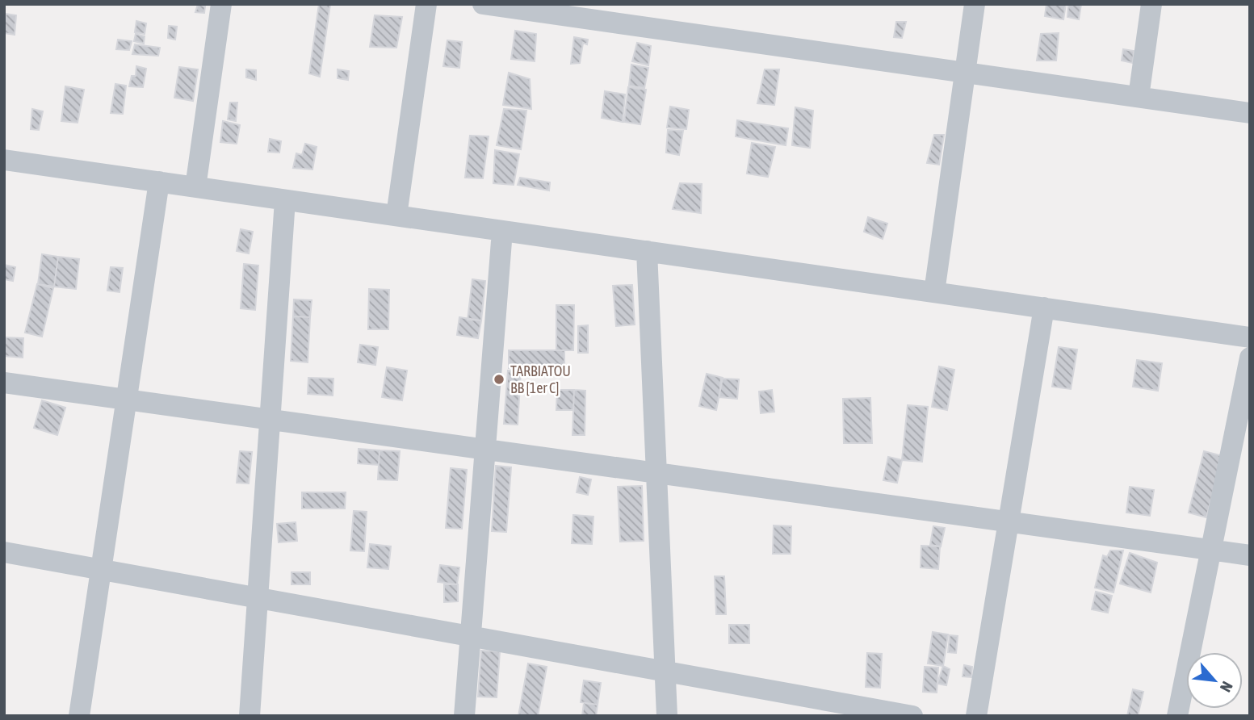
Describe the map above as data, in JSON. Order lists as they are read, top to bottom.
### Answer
{
  "places": ["TARBIATOU BB [1er C]"],
  "north": "bottom right"
}
